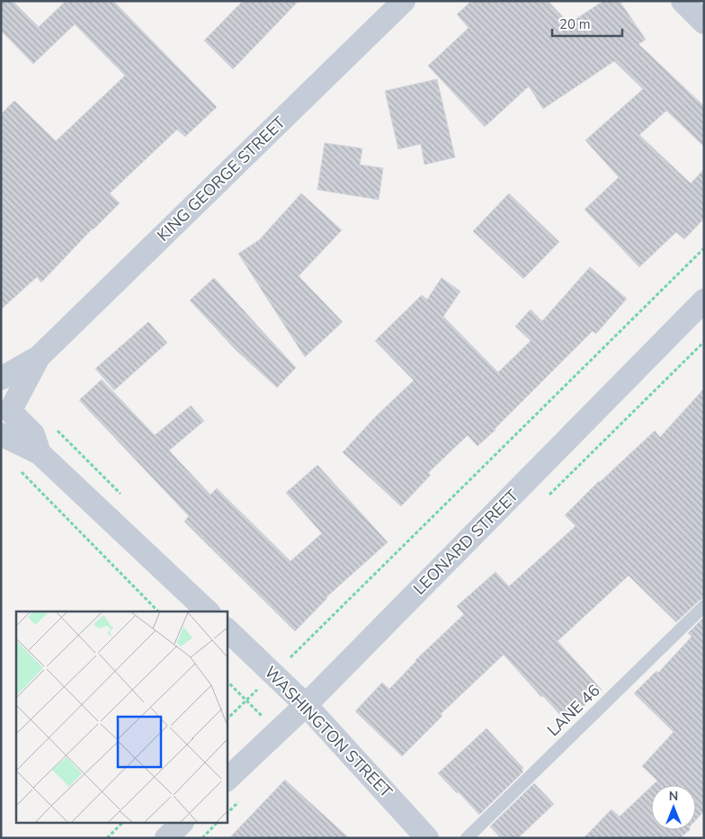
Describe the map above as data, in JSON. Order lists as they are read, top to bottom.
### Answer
{
  "streets": {
    "street": ["KING GEORGE STREET", "LEONARD STREET", "WASHINGTON STREET"],
    "lane": ["LANE 46"]
  },
  "crossings": [
    ["LEONARD STREET", "WASHINGTON STREET"]
  ],
  "scale_bar": "20 m",
  "north": "top"
}
